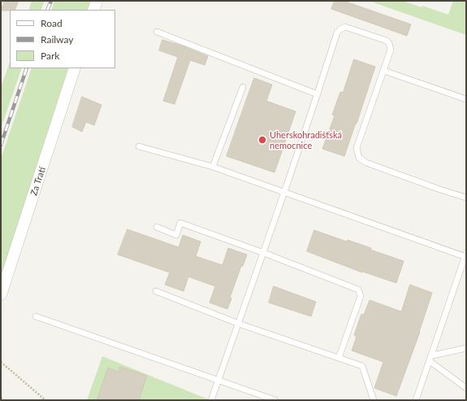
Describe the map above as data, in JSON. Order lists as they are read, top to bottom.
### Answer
{
  "streets": {
    "street": ["Za Tratí"]
  },
  "places": ["Uherskohradišťská nemocnice"],
  "legend": ["Road", "Railway", "Park"]
}
